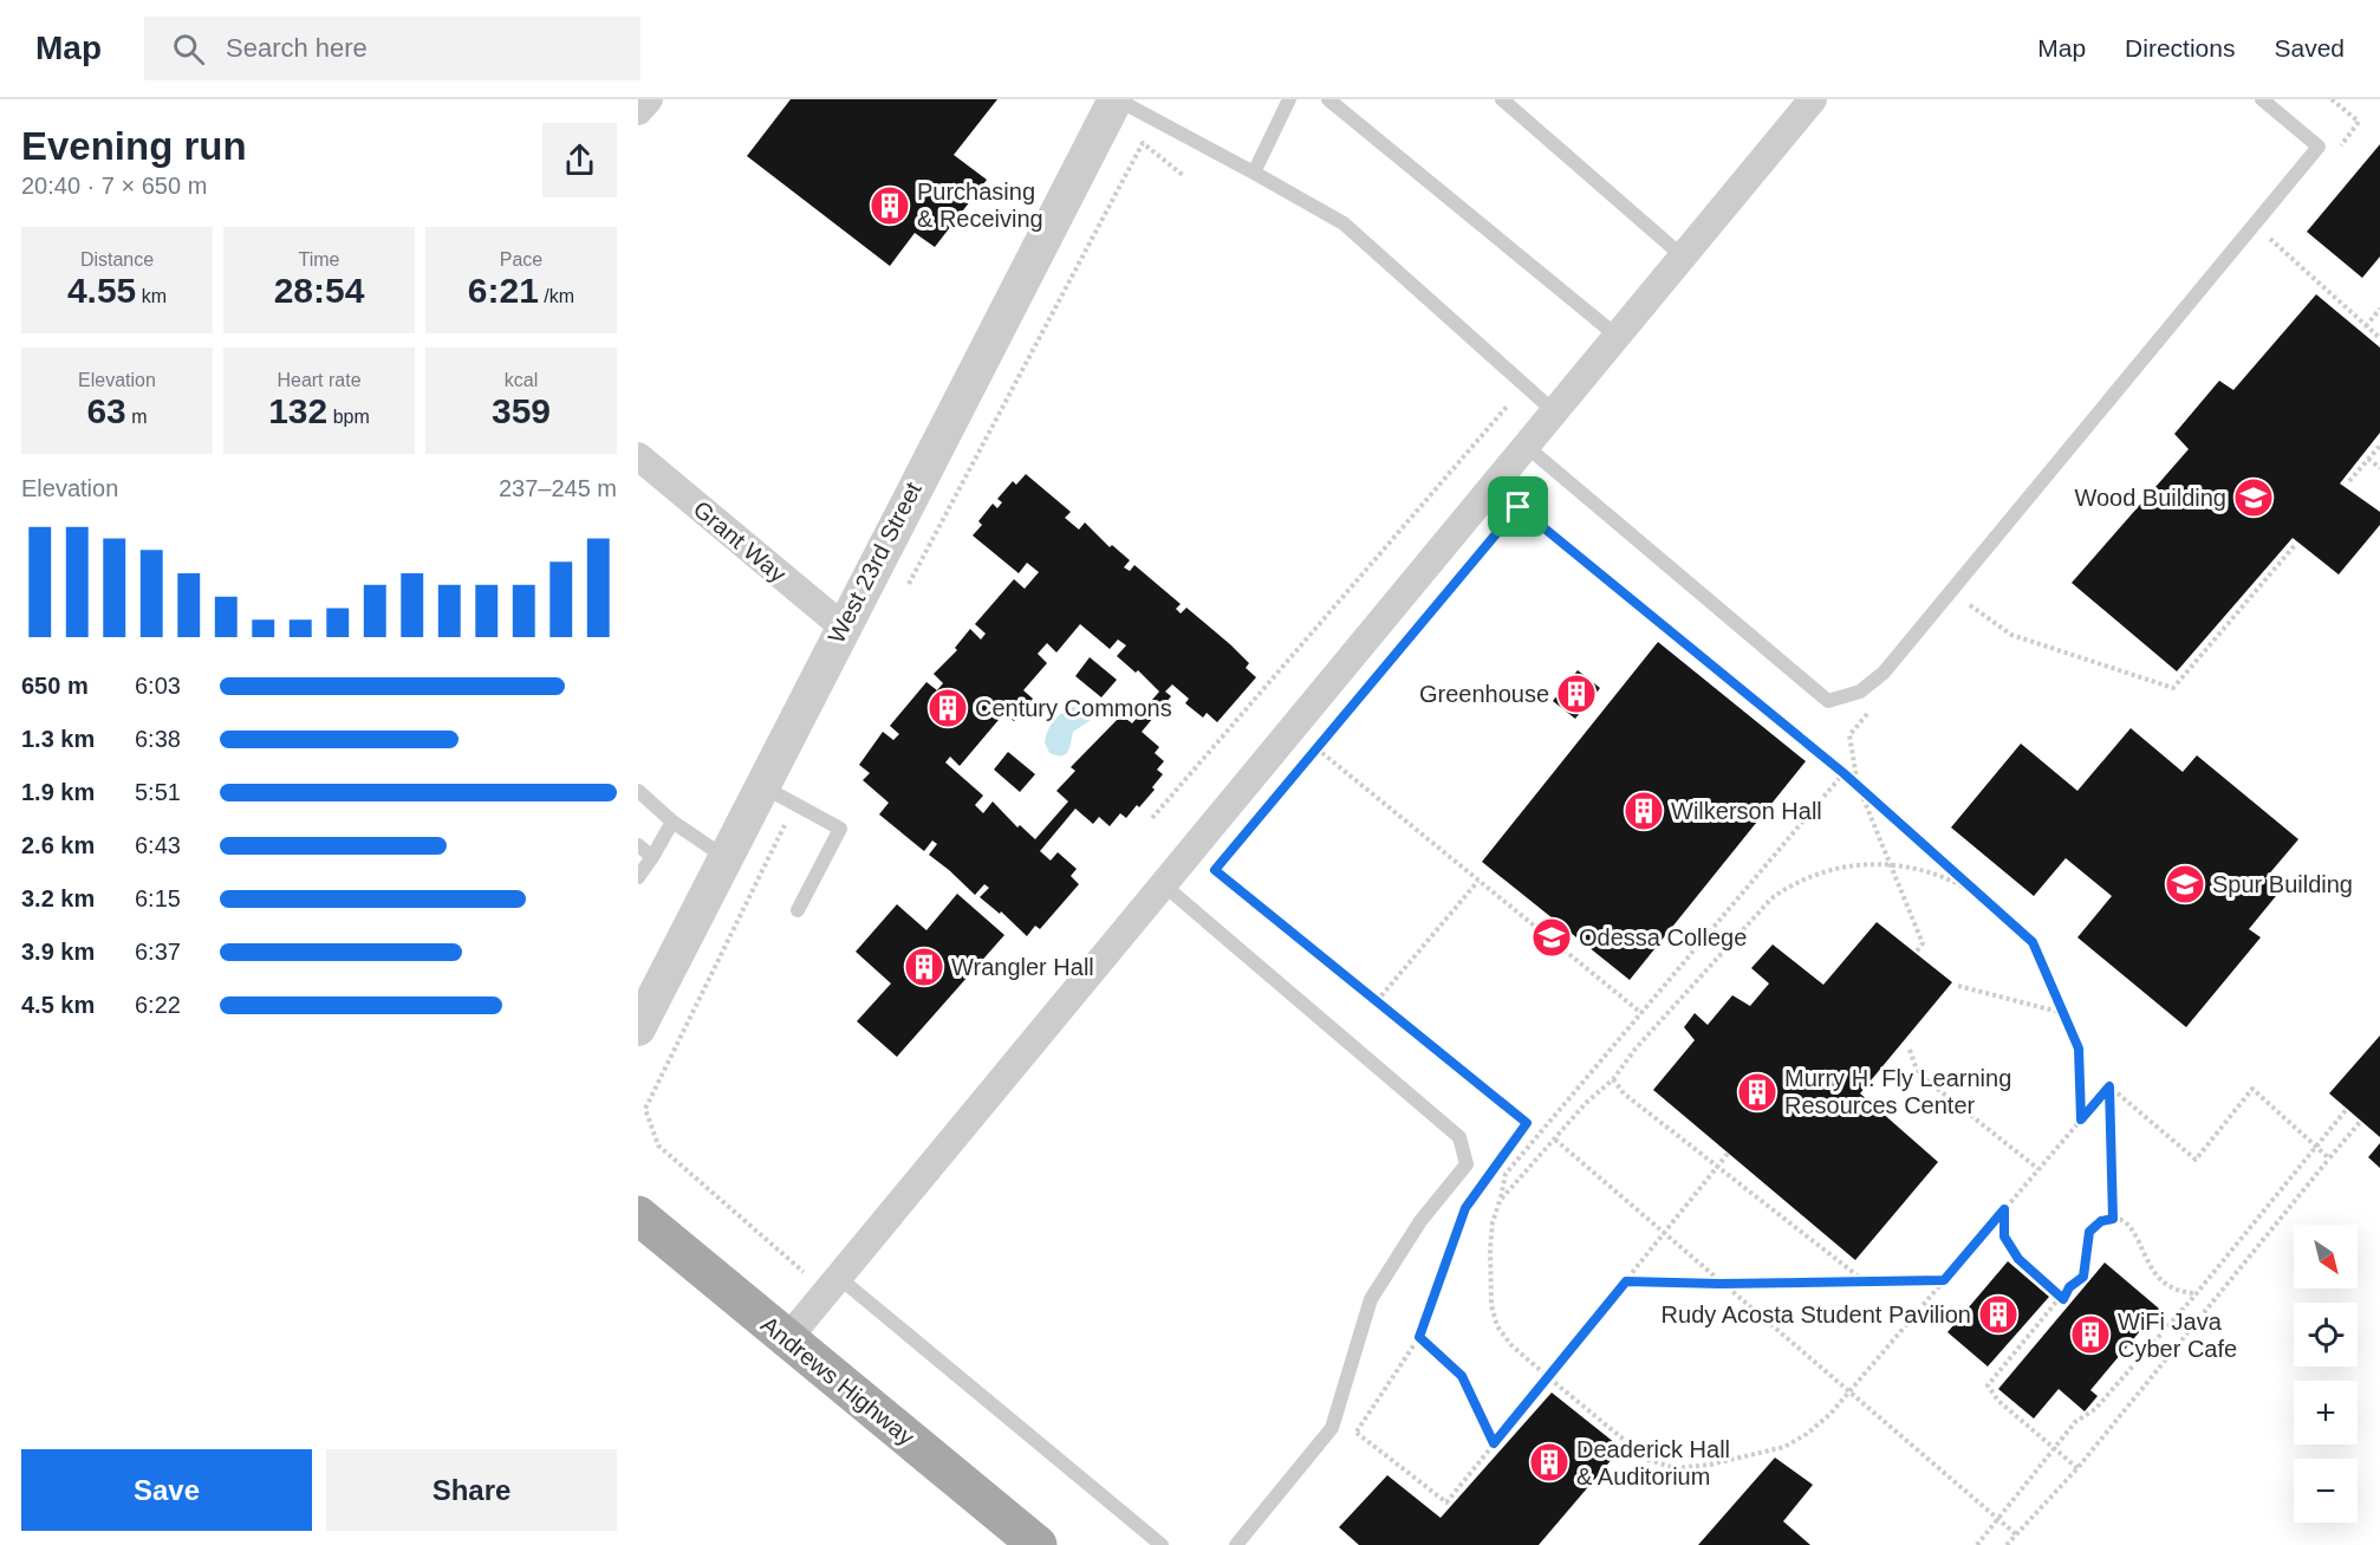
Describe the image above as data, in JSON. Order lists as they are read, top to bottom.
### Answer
{
  "streets": {
    "main road": ["Andrews Highway"],
    "street": ["Grant Way", "West 23rd Street"]
  },
  "crossings": [
    ["Grant Way", "West 23rd Street"]
  ],
  "places": {
    "building": [
      "Purchasing & Receiving",
      "Greenhouse",
      "Century Commons",
      "Wilkerson Hall",
      "Wrangler Hall",
      "Murry H. Fly Learning Resources Center",
      "Rudy Acosta Student Pavilion",
      "WiFi Java Cyber Cafe",
      "Deaderick Hall & Auditorium"
    ],
    "school or university": ["Wood Building", "Spur Building", "Odessa College"]
  },
  "north": "bottom right",
  "page": {
    "header": "Map",
    "search": "Search here",
    "nav": ["Map", "Directions", "Saved"],
    "heading": ["Evening run", "20:40 · 7 × 650 m"],
    "stats": [
      ["Distance", "4.55 km"],
      ["Time", "28:54"],
      ["Pace", "6:21 /km"],
      ["Elevation", "63 m"],
      ["Heart rate", "132 bpm"],
      ["kcal", "359"]
    ],
    "chart": ["Elevation", "237–245 m"],
    "list": [
      {
        "name": "650 m",
        "note": "6:03"
      },
      {
        "name": "1.3 km",
        "note": "6:38"
      },
      {
        "name": "1.9 km",
        "note": "5:51"
      },
      {
        "name": "2.6 km",
        "note": "6:43"
      },
      {
        "name": "3.2 km",
        "note": "6:15"
      },
      {
        "name": "3.9 km",
        "note": "6:37"
      },
      {
        "name": "4.5 km",
        "note": "6:22"
      }
    ],
    "map_buttons": ["+", "−"],
    "buttons": ["Save", "Share"]
  }
}
